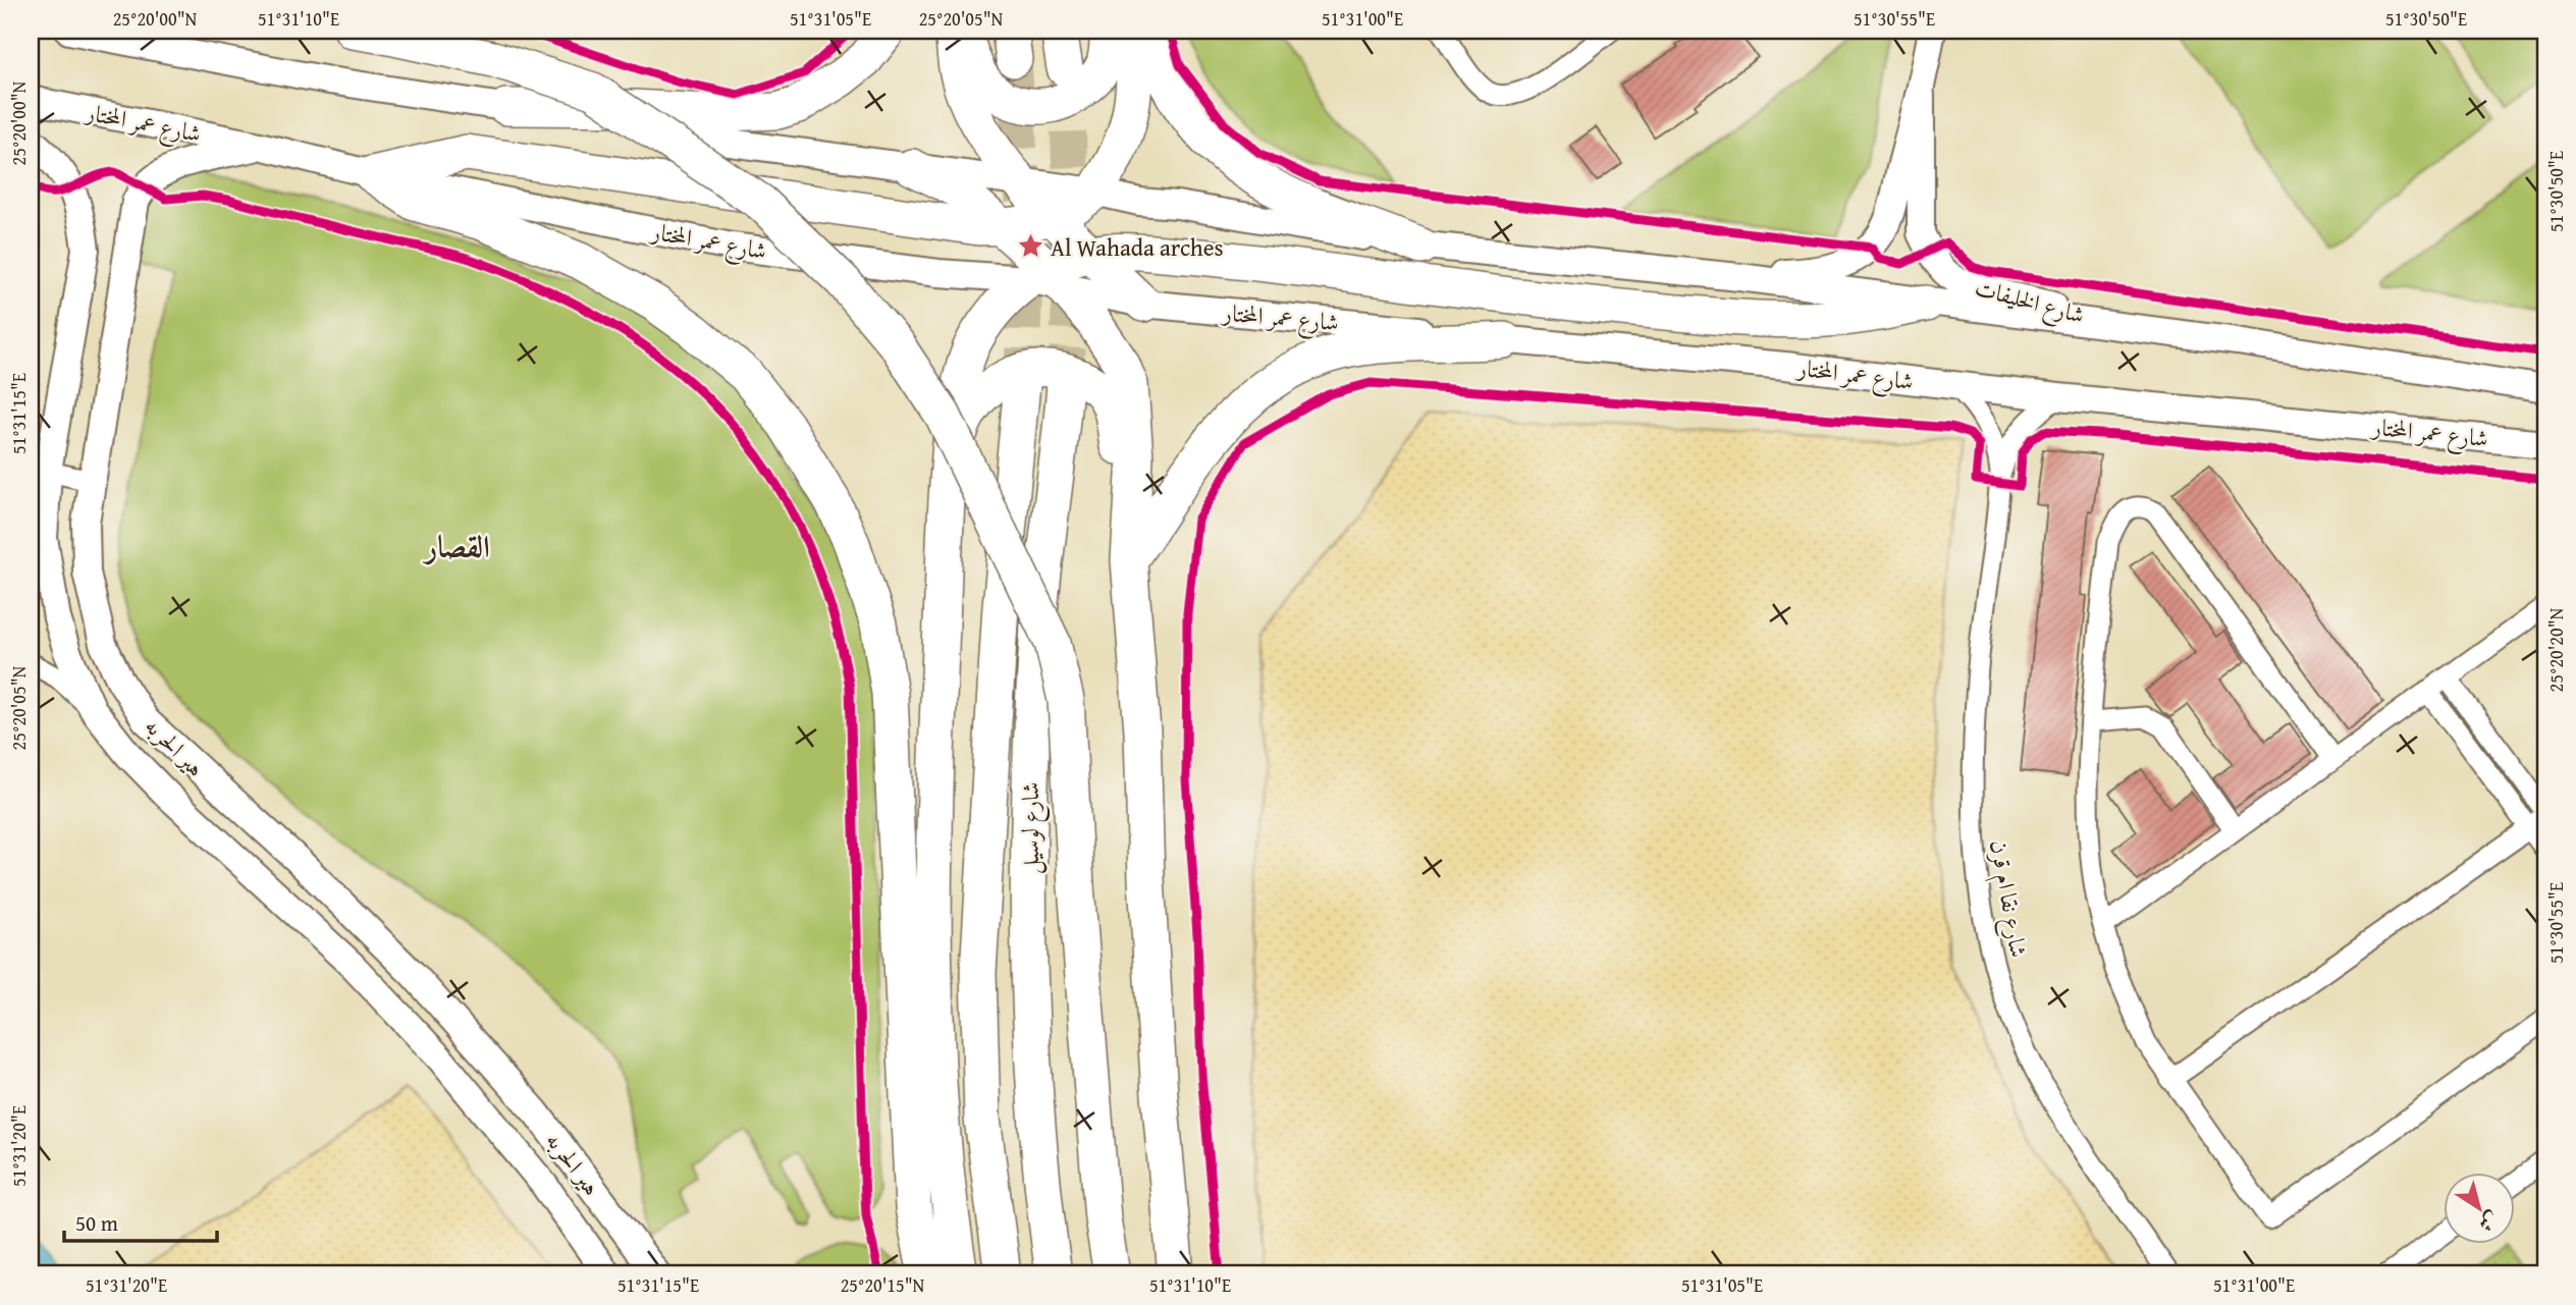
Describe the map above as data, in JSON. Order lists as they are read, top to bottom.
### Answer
{
  "streets": {
    "highway": ["شارع لوسيل"],
    "main road": ["شارع عمر المختار", "شارع الخليفات", "هير الحربه"],
    "street": ["شارع نقا ام قرن"]
  },
  "crossings": [
    ["شارع عمر المختار", "هير الحربه"],
    ["شارع عمر المختار", "شارع نقا ام قرن"]
  ],
  "districts": ["القصار"],
  "places": {
    "place": ["Al Wahada arches"]
  },
  "scale_bar": "50 m",
  "north": "bottom right",
  "coordinates": [
    "25°20'00\"N",
    "51°31'10\"E",
    "51°31'05\"E",
    "25°20'05\"N",
    "51°31'00\"E",
    "51°30'55\"E",
    "51°30'50\"E",
    "51°31'15\"E",
    "25°20'20\"N",
    "51°31'20\"E",
    "25°20'15\"N"
  ]
}
